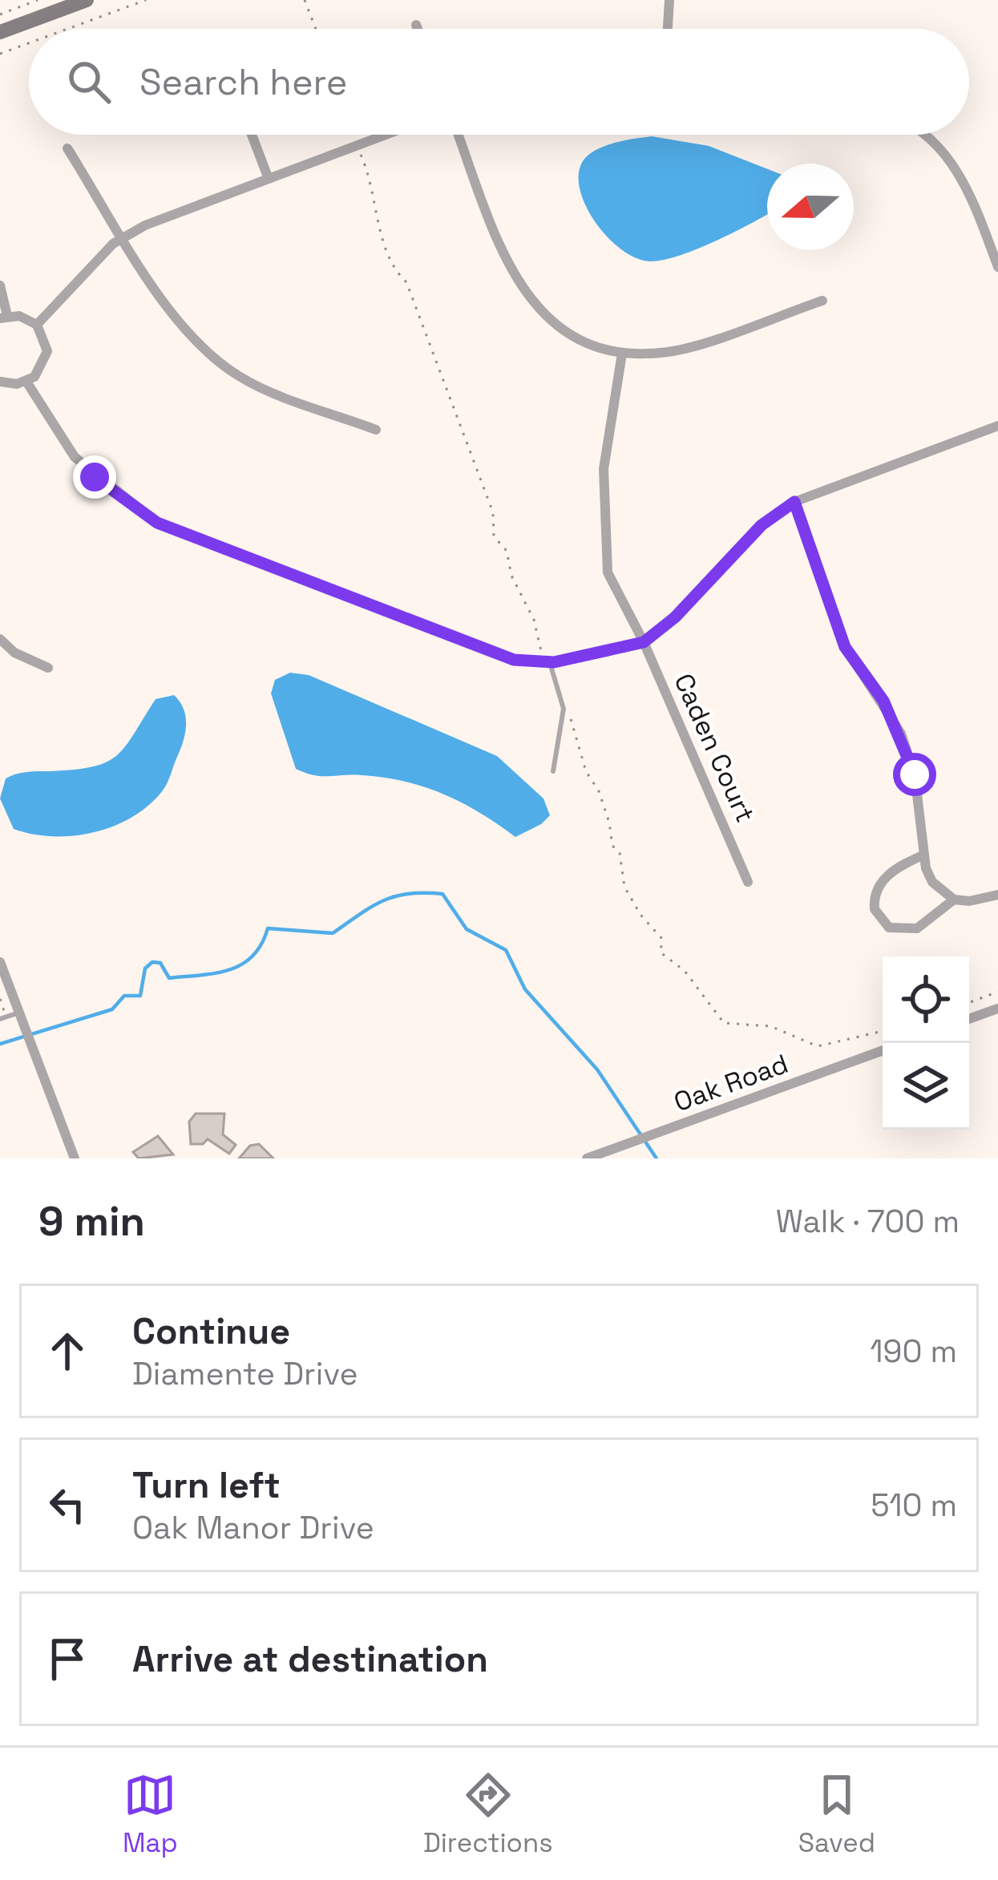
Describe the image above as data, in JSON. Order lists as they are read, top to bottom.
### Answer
{
  "streets": {
    "street": ["Caden Court", "Oak Road"]
  },
  "north": "left",
  "page": {
    "search": "Search here",
    "heading": ["9 min", "Walk · 700 m"],
    "list": [
      ["Continue", "Diamente Drive", "190 m"],
      ["Turn left", "Oak Manor Drive", "510 m"],
      "Arrive at destination"
    ],
    "nav": ["Map", "Directions", "Saved"]
  }
}
